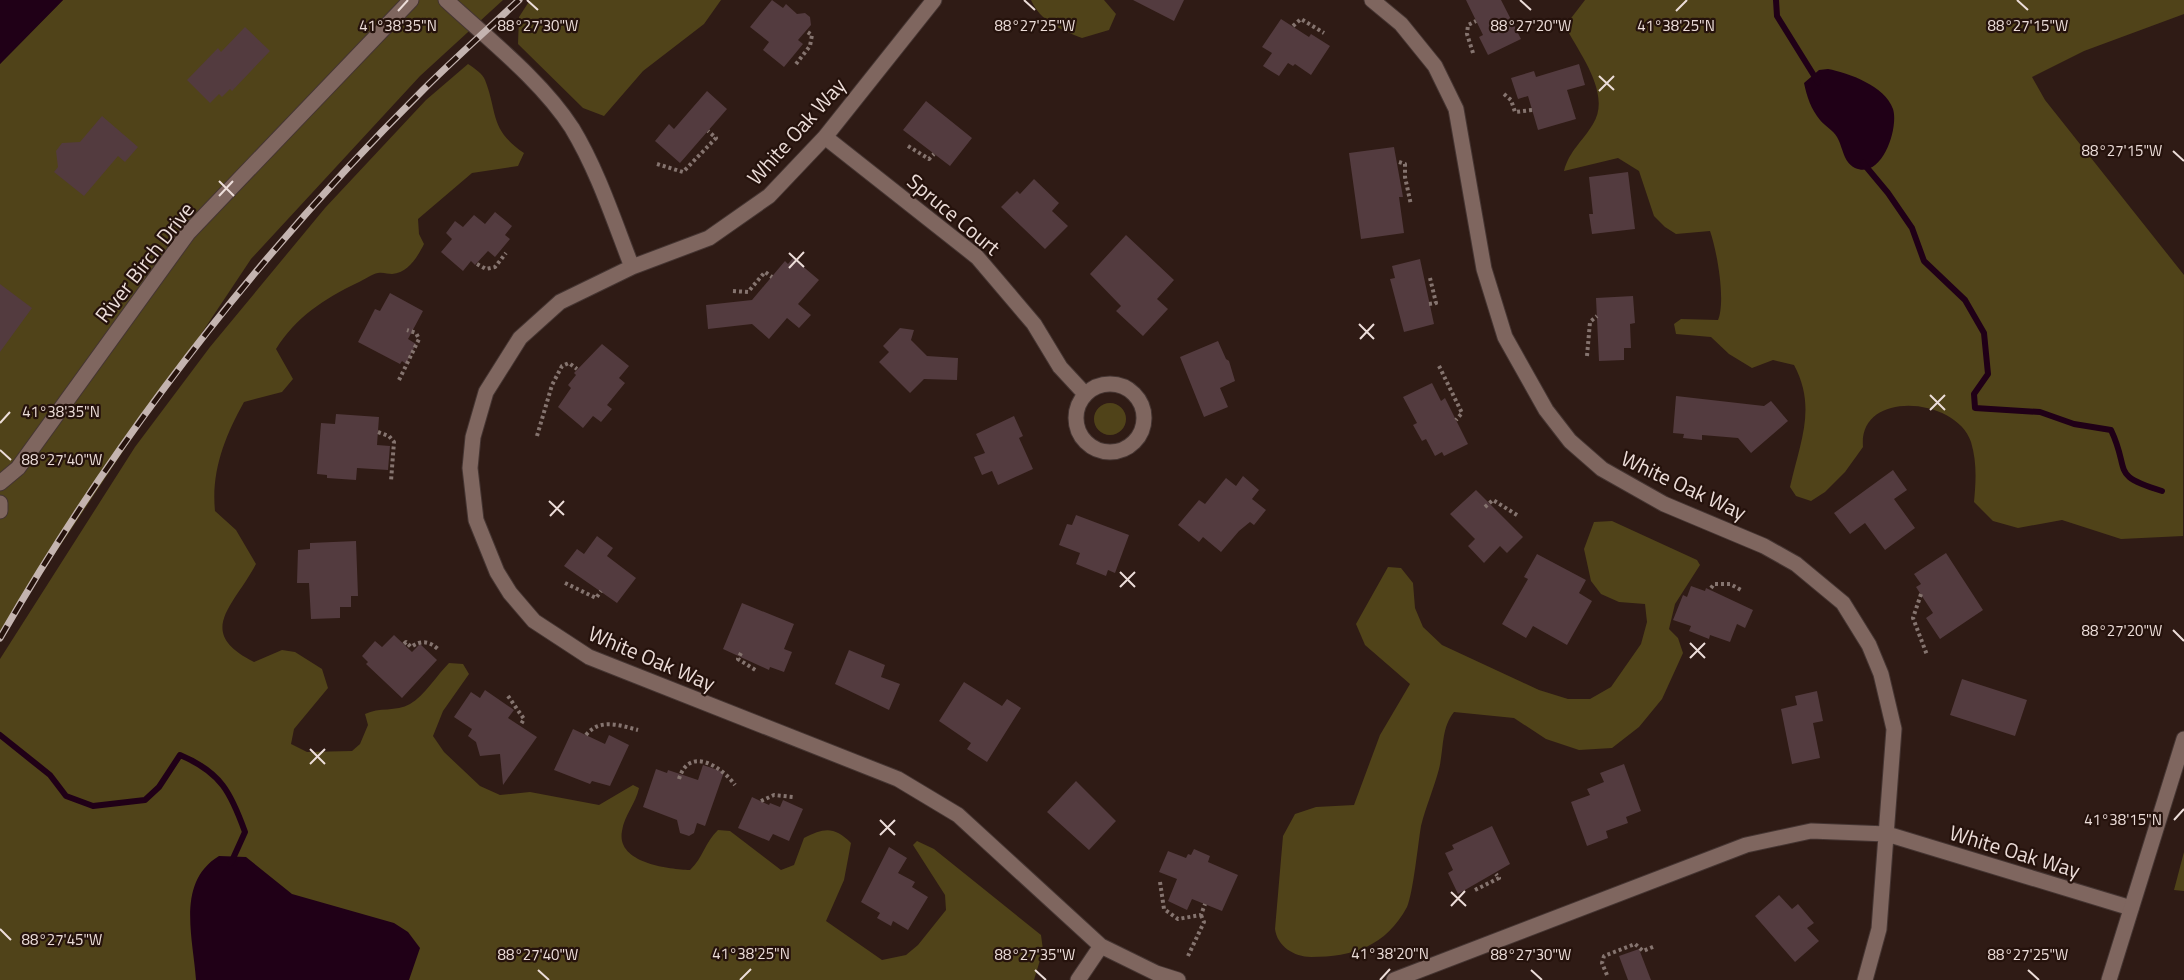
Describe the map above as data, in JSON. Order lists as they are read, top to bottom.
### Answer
{
  "streets": {
    "street": ["White Oak Way", "Spruce Court", "River Birch Drive"]
  },
  "crossings": [
    ["White Oak Way", "Spruce Court"]
  ],
  "coordinates": [
    "88°27'30\"W",
    "88°27'25\"W",
    "88°27'20\"W",
    "88°27'15\"W",
    "41°38'35\"N",
    "41°38'25\"N",
    "88°27'40\"W",
    "41°38'15\"N",
    "88°27'45\"W",
    "41°38'20\"N",
    "88°27'35\"W"
  ]
}
